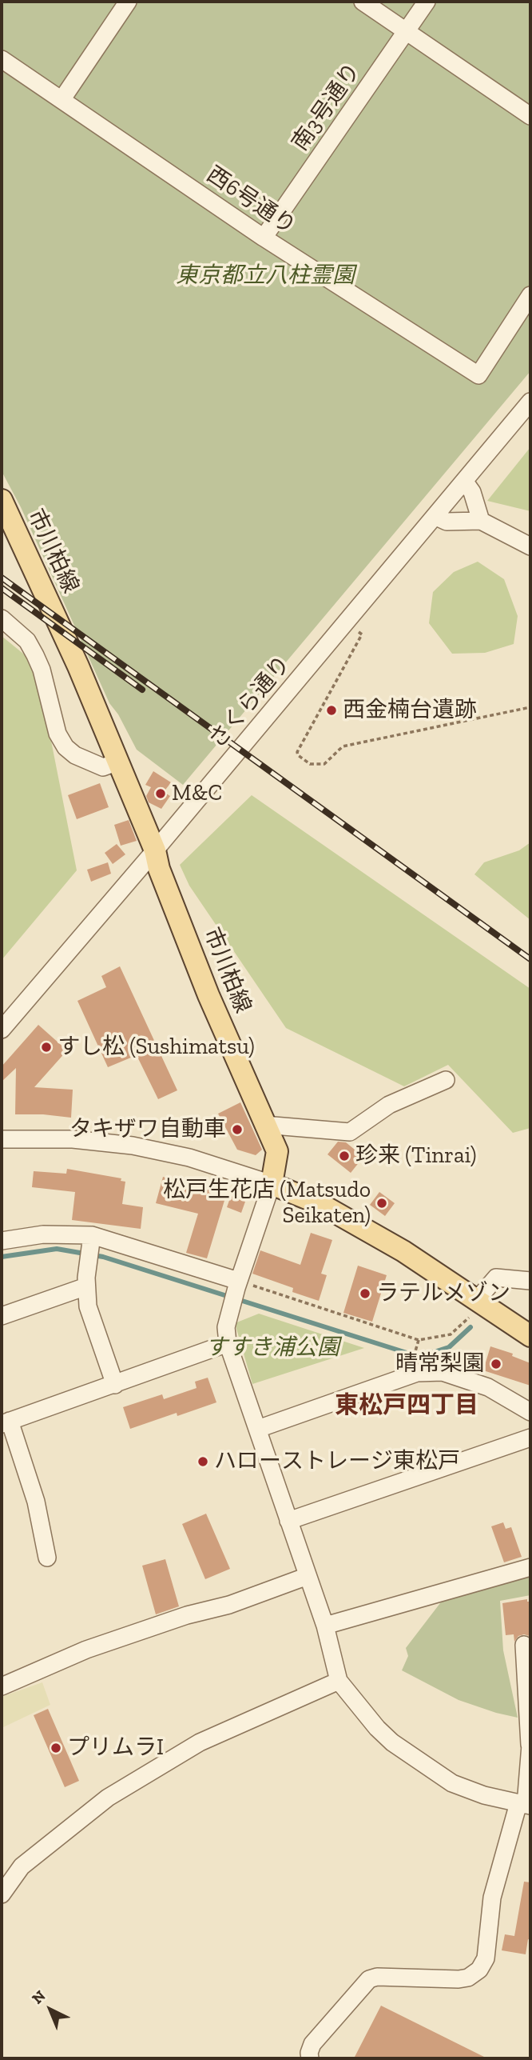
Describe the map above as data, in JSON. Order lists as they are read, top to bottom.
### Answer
{
  "streets": {
    "main road": ["市川柏線"],
    "street": ["南3号通り", "西6号通り", "さくら通り"]
  },
  "crossings": [
    ["南3号通り", "西6号通り"],
    ["市川柏線", "さくら通り"]
  ],
  "districts": ["東松戸四丁目"],
  "parks": ["東京都立八柱霊園", "すすき浦公園"],
  "places": [
    "西金楠台遺跡",
    "M&C",
    "すし松 (Sushimatsu)",
    "タキザワ自動車",
    "珍来 (Tinrai)",
    "松戸生花店 (Matsudo Seikaten)",
    "ラテルメゾン",
    "晴常梨園",
    "ハローストレージ東松戸",
    "プリムラI"
  ],
  "north": "top left"
}
